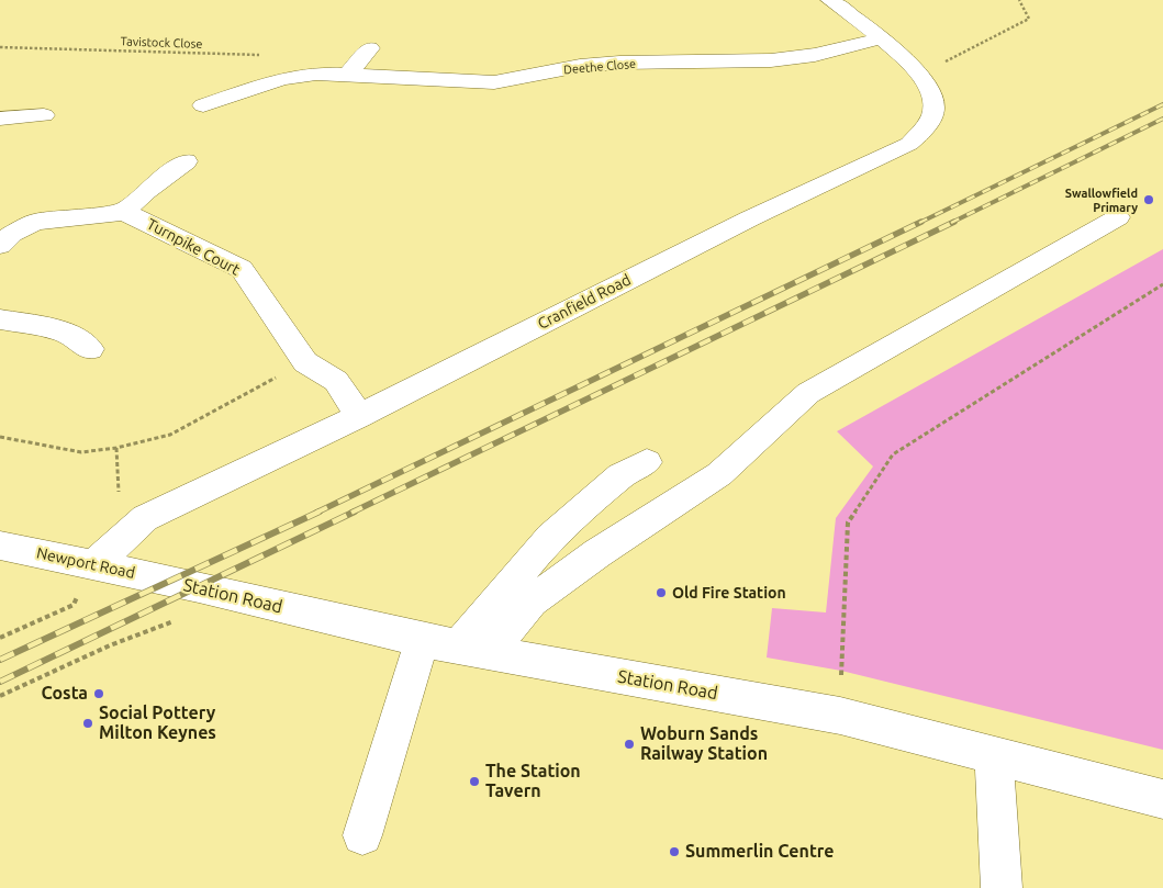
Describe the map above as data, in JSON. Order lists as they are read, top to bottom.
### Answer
{
  "streets": {
    "street": [
      "Deethe Close",
      "Turnpike Court",
      "Cranfield Road",
      "Newport Road",
      "Station Road"
    ],
    "path": ["Tavistock Close"]
  },
  "crossings": [
    ["Deethe Close", "Cranfield Road"],
    ["Turnpike Court", "Cranfield Road"],
    ["Cranfield Road", "Newport Road"],
    ["Newport Road", "Station Road"]
  ],
  "places": [
    "Swallowfield Primary",
    "Old Fire Station",
    "Costa",
    "Social Pottery Milton Keynes",
    "Woburn Sands Railway Station",
    "The Station Tavern",
    "Summerlin Centre"
  ]
}
